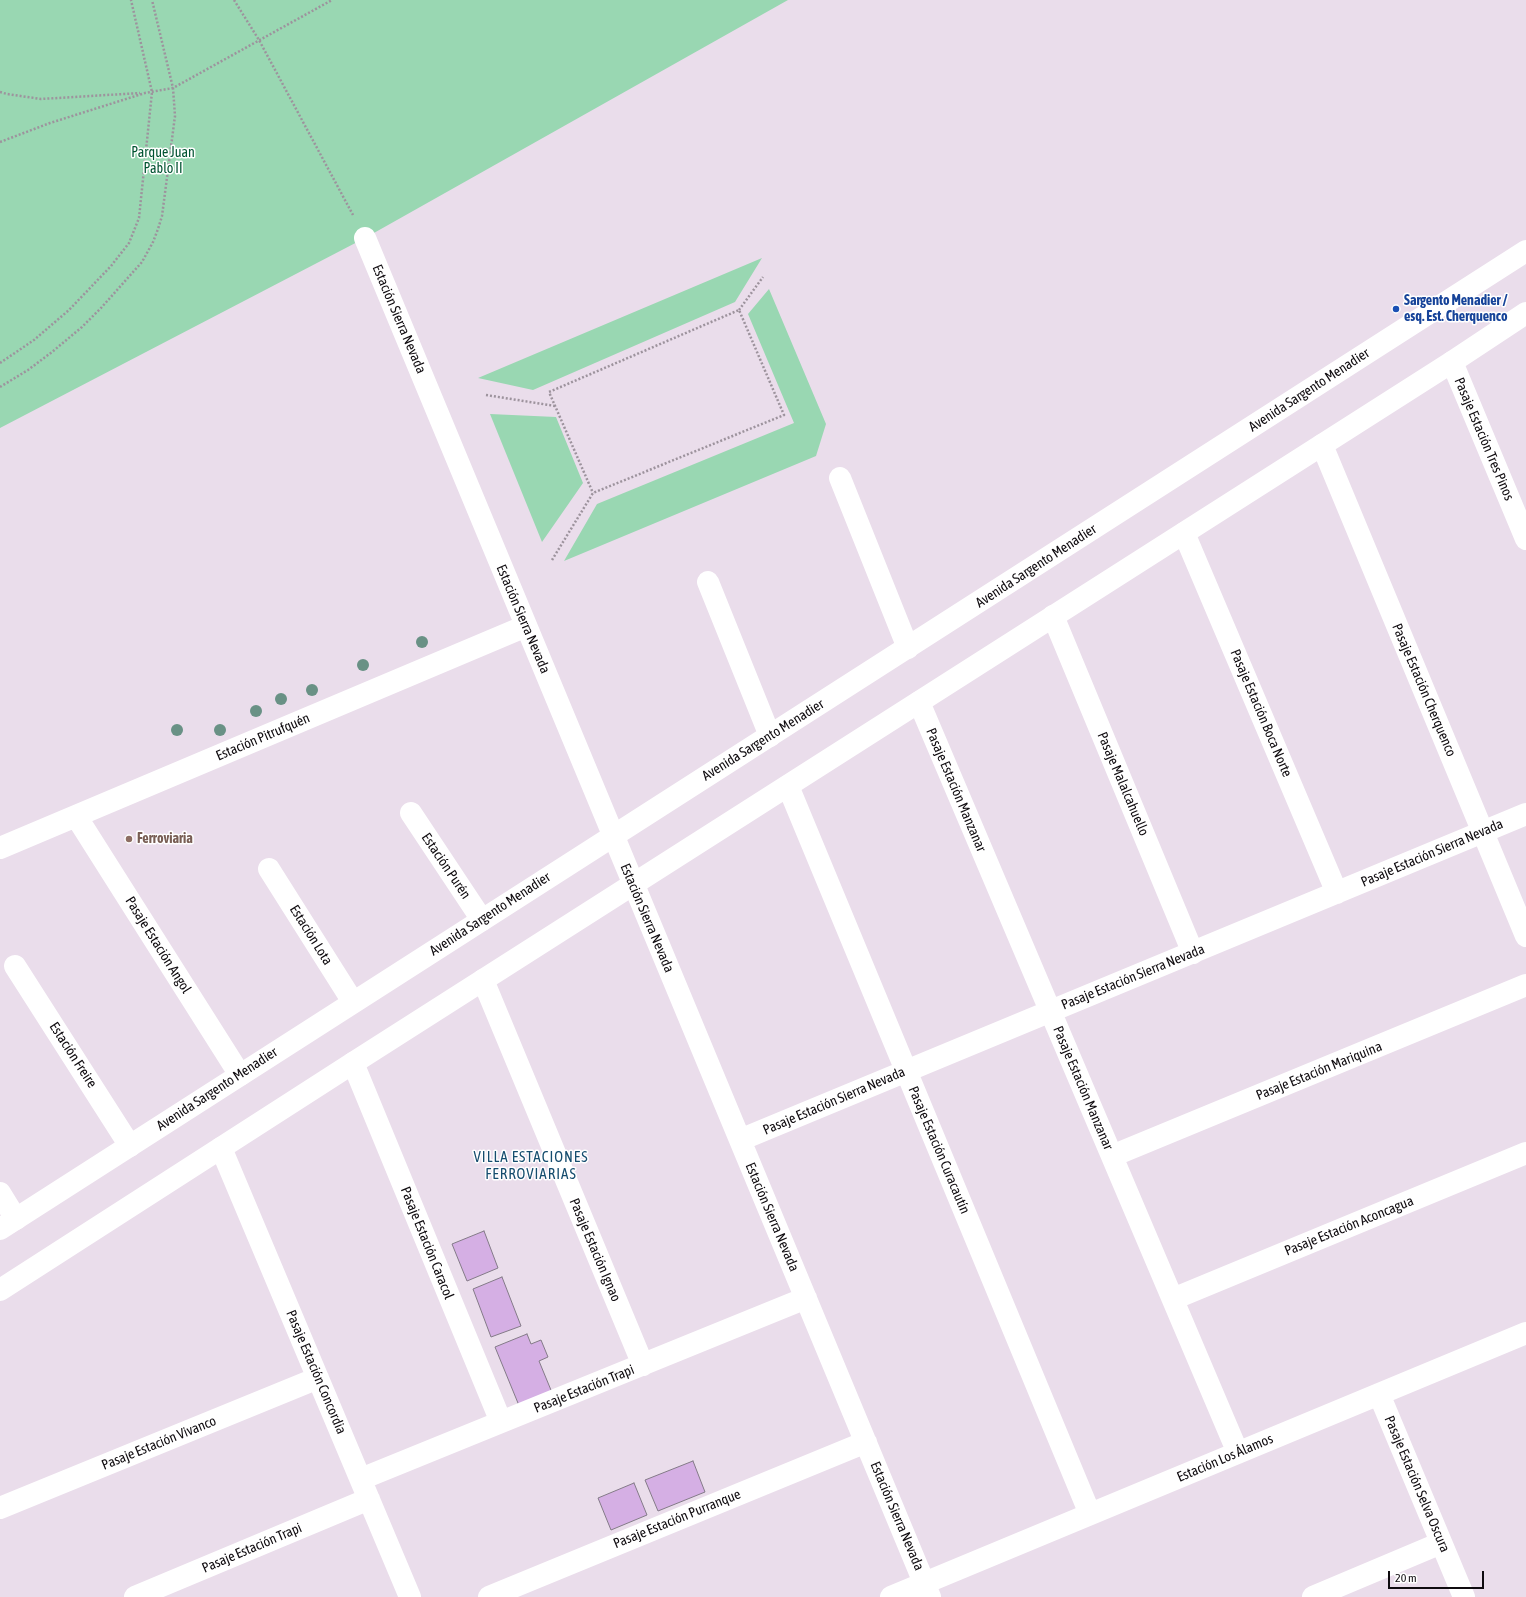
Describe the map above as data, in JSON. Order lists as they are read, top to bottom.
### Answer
{
  "streets": {
    "street": [
      "Estación Sierra Nevada",
      "Avenida Sargento Menadier",
      "Pasaje Estación Tres Pinos",
      "Pasaje Estación Cherquenco",
      "Pasaje Estación Boca Norte",
      "Estación Pitrufquén",
      "Pasaje Malalcahuello",
      "Pasaje Estación Manzanar",
      "Pasaje Estación Sierra Nevada",
      "Estación Purén",
      "Estación Lota",
      "Pasaje Estación Angol",
      "Estación Freire",
      "Pasaje Estación Mariquina",
      "Pasaje Estación Curacautín",
      "Pasaje Estación Aconcagua",
      "Pasaje Estación Caracol",
      "Pasaje Estación Ignao",
      "Pasaje Estación Concordia",
      "Pasaje Estación Trapi",
      "Pasaje Estación Vivanco",
      "Estación Los Álamos",
      "Pasaje Estación Selva Oscura",
      "Pasaje Estación Purranque"
    ]
  },
  "crossings": [
    ["Estación Sierra Nevada", "Avenida Sargento Menadier"],
    ["Estación Sierra Nevada", "Estación Pitrufquén"],
    ["Estación Sierra Nevada", "Pasaje Estación Sierra Nevada"],
    ["Estación Sierra Nevada", "Pasaje Estación Trapi"],
    ["Estación Sierra Nevada", "Estación Los Álamos"],
    ["Estación Sierra Nevada", "Pasaje Estación Purranque"],
    ["Avenida Sargento Menadier", "Estación Purén"],
    ["Avenida Sargento Menadier", "Estación Lota"],
    ["Avenida Sargento Menadier", "Pasaje Estación Angol"],
    ["Avenida Sargento Menadier", "Estación Freire"],
    ["Pasaje Estación Cherquenco", "Pasaje Estación Sierra Nevada"],
    ["Pasaje Estación Boca Norte", "Pasaje Estación Sierra Nevada"],
    ["Estación Pitrufquén", "Pasaje Estación Angol"],
    ["Pasaje Malalcahuello", "Pasaje Estación Sierra Nevada"],
    ["Pasaje Estación Manzanar", "Pasaje Estación Sierra Nevada"],
    ["Pasaje Estación Manzanar", "Pasaje Estación Mariquina"],
    ["Pasaje Estación Manzanar", "Pasaje Estación Aconcagua"],
    ["Pasaje Estación Manzanar", "Estación Los Álamos"],
    ["Pasaje Estación Sierra Nevada", "Pasaje Estación Curacautín"],
    ["Pasaje Estación Curacautín", "Estación Los Álamos"],
    ["Pasaje Estación Caracol", "Pasaje Estación Trapi"],
    ["Pasaje Estación Ignao", "Pasaje Estación Trapi"],
    ["Pasaje Estación Concordia", "Pasaje Estación Trapi"],
    ["Pasaje Estación Concordia", "Pasaje Estación Vivanco"],
    ["Estación Los Álamos", "Pasaje Estación Selva Oscura"]
  ],
  "districts": ["VILLA ESTACIONES FERROVIARIAS"],
  "parks": ["Parque Juan Pablo II"],
  "places": ["Sargento Menadier / esq. Est. Cherquenco", "Ferroviaria"],
  "scale_bar": "20 m"
}
